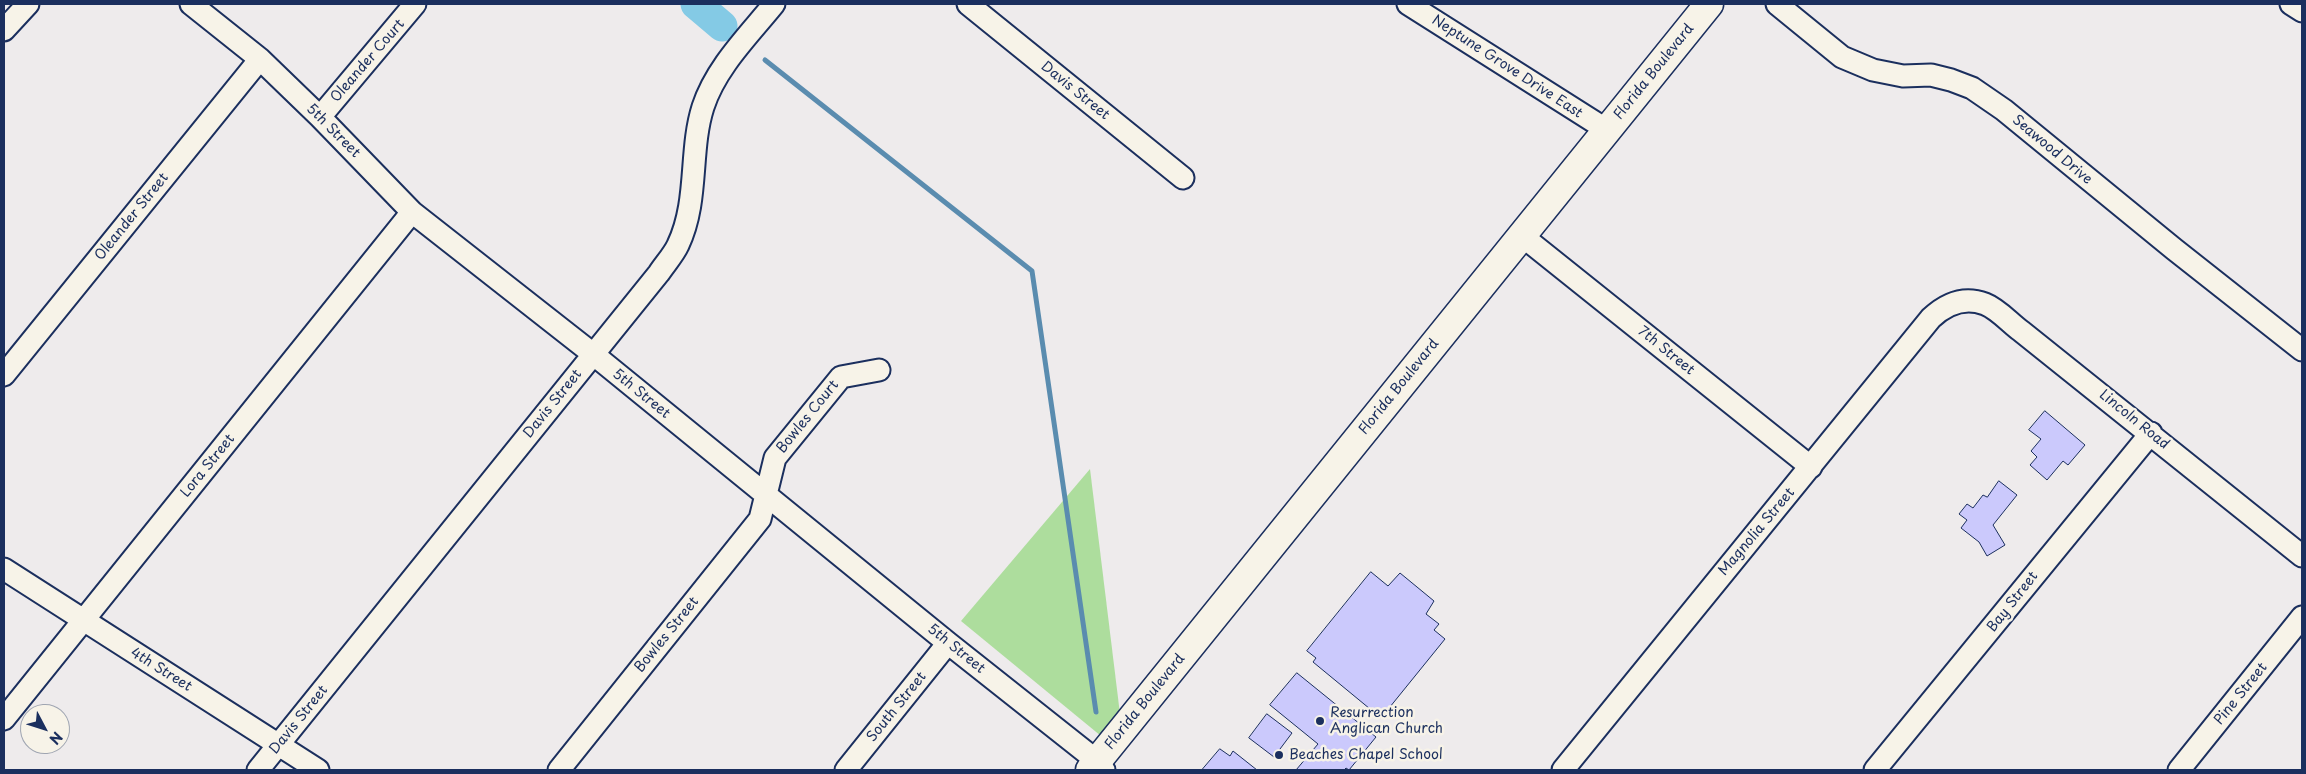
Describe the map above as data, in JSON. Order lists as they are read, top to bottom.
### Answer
{
  "streets": {
    "street": [
      "Oleander Court",
      "Neptune Grove Drive East",
      "Florida Boulevard",
      "Davis Street",
      "5th Street",
      "Seawood Drive",
      "Oleander Street",
      "7th Street",
      "Bowles Court",
      "Lincoln Road",
      "Lora Street",
      "Magnolia Street",
      "Bay Street",
      "Bowles Street",
      "4th Street",
      "Pine Street",
      "South Street"
    ]
  },
  "crossings": [
    ["Oleander Court", "5th Street"],
    ["Neptune Grove Drive East", "Florida Boulevard"],
    ["Florida Boulevard", "5th Street"],
    ["Florida Boulevard", "7th Street"],
    ["Davis Street", "5th Street"],
    ["Davis Street", "4th Street"],
    ["5th Street", "Oleander Street"],
    ["5th Street", "Bowles Court"],
    ["5th Street", "Lora Street"],
    ["5th Street", "Bowles Street"],
    ["5th Street", "South Street"],
    ["7th Street", "Magnolia Street"],
    ["Bowles Court", "Bowles Street"],
    ["Lincoln Road", "Magnolia Street"],
    ["Lincoln Road", "Bay Street"],
    ["Lora Street", "4th Street"]
  ],
  "places": ["Resurrection Anglican Church", "Beaches Chapel School"],
  "north": "bottom right"
}
